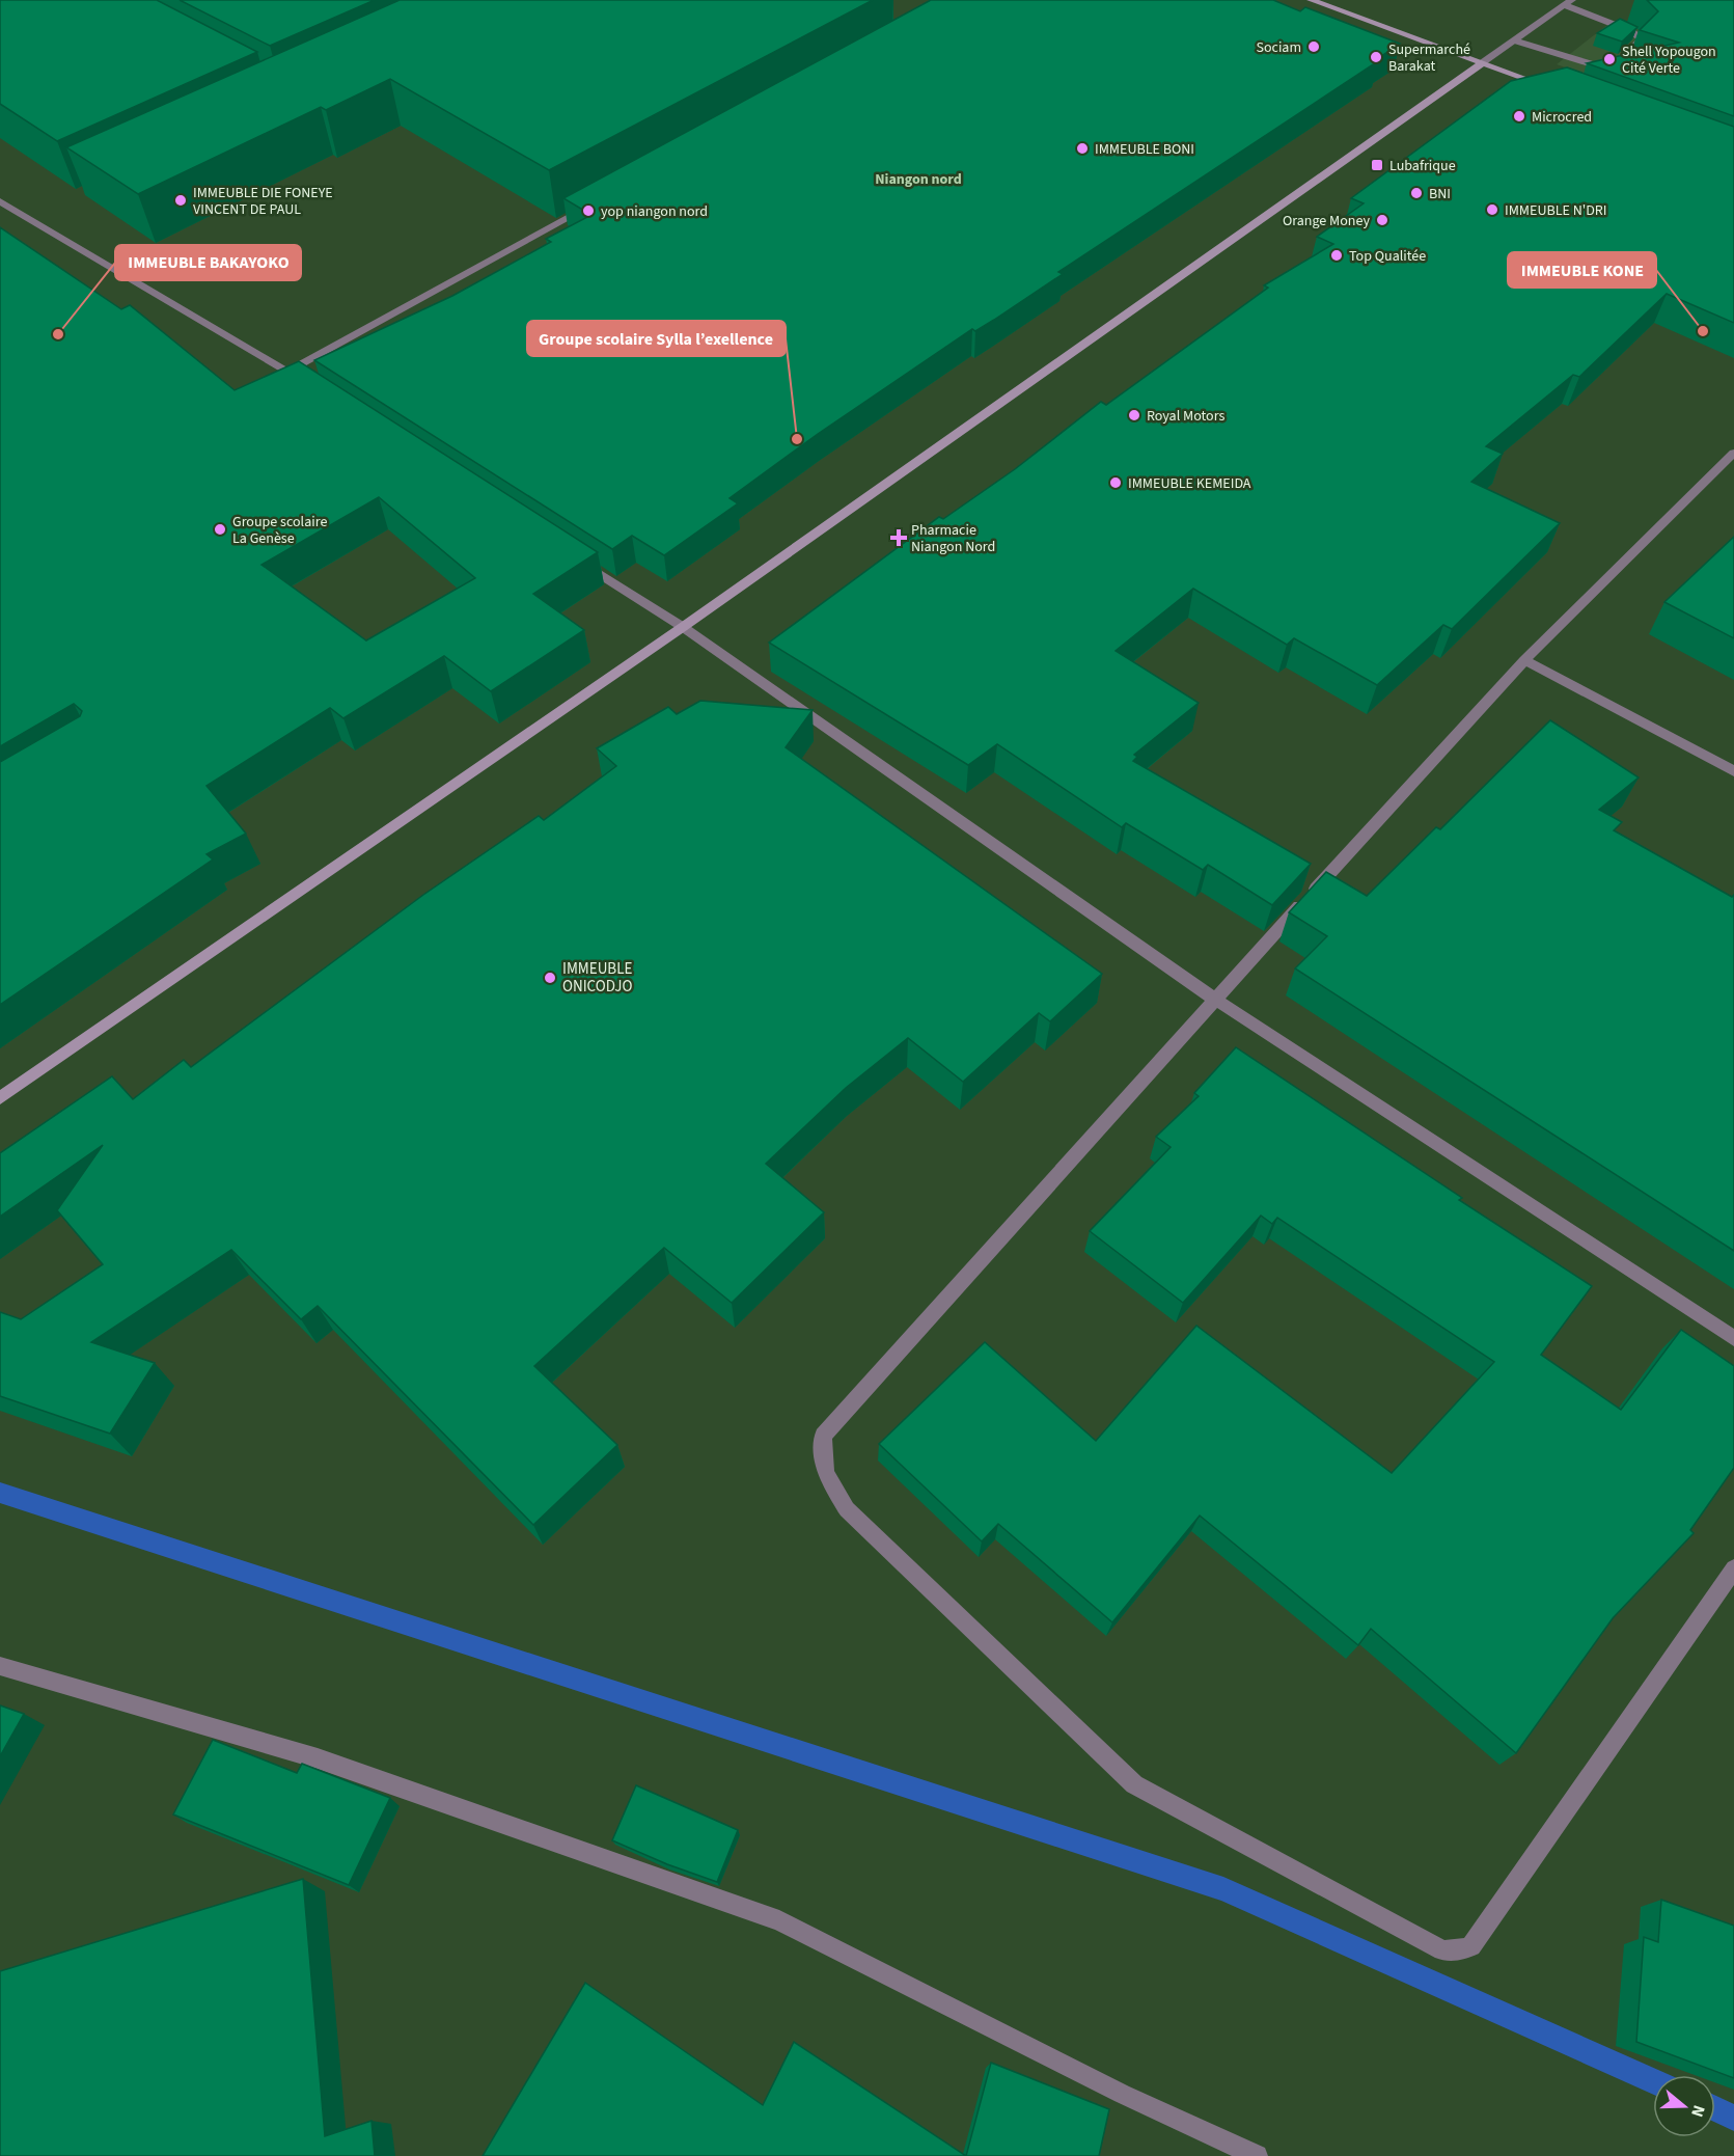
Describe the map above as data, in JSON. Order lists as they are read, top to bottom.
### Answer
{
  "districts": ["Niangon nord"],
  "places": {
    "other": [
      "Sociam",
      "Supermarché Barakat",
      "Shell Yopougon Cité Verte",
      "Microcred",
      "IMMEUBLE BONI",
      "BNI",
      "IMMEUBLE DIE FONEYE VINCENT DE PAUL",
      "IMMEUBLE N'DRI",
      "yop niangon nord",
      "Orange Money",
      "Top Qualitée",
      "IMMEUBLE KONE",
      "IMMEUBLE BAKAYOKO",
      "Royal Motors",
      "Groupe scolaire Sylla l’exellence",
      "IMMEUBLE KEMEIDA",
      "Groupe scolaire La Genèse",
      "IMMEUBLE ONICODJO"
    ],
    "transit": ["Lubafrique"],
    "health": ["Pharmacie Niangon Nord"]
  },
  "north": "right"
}
